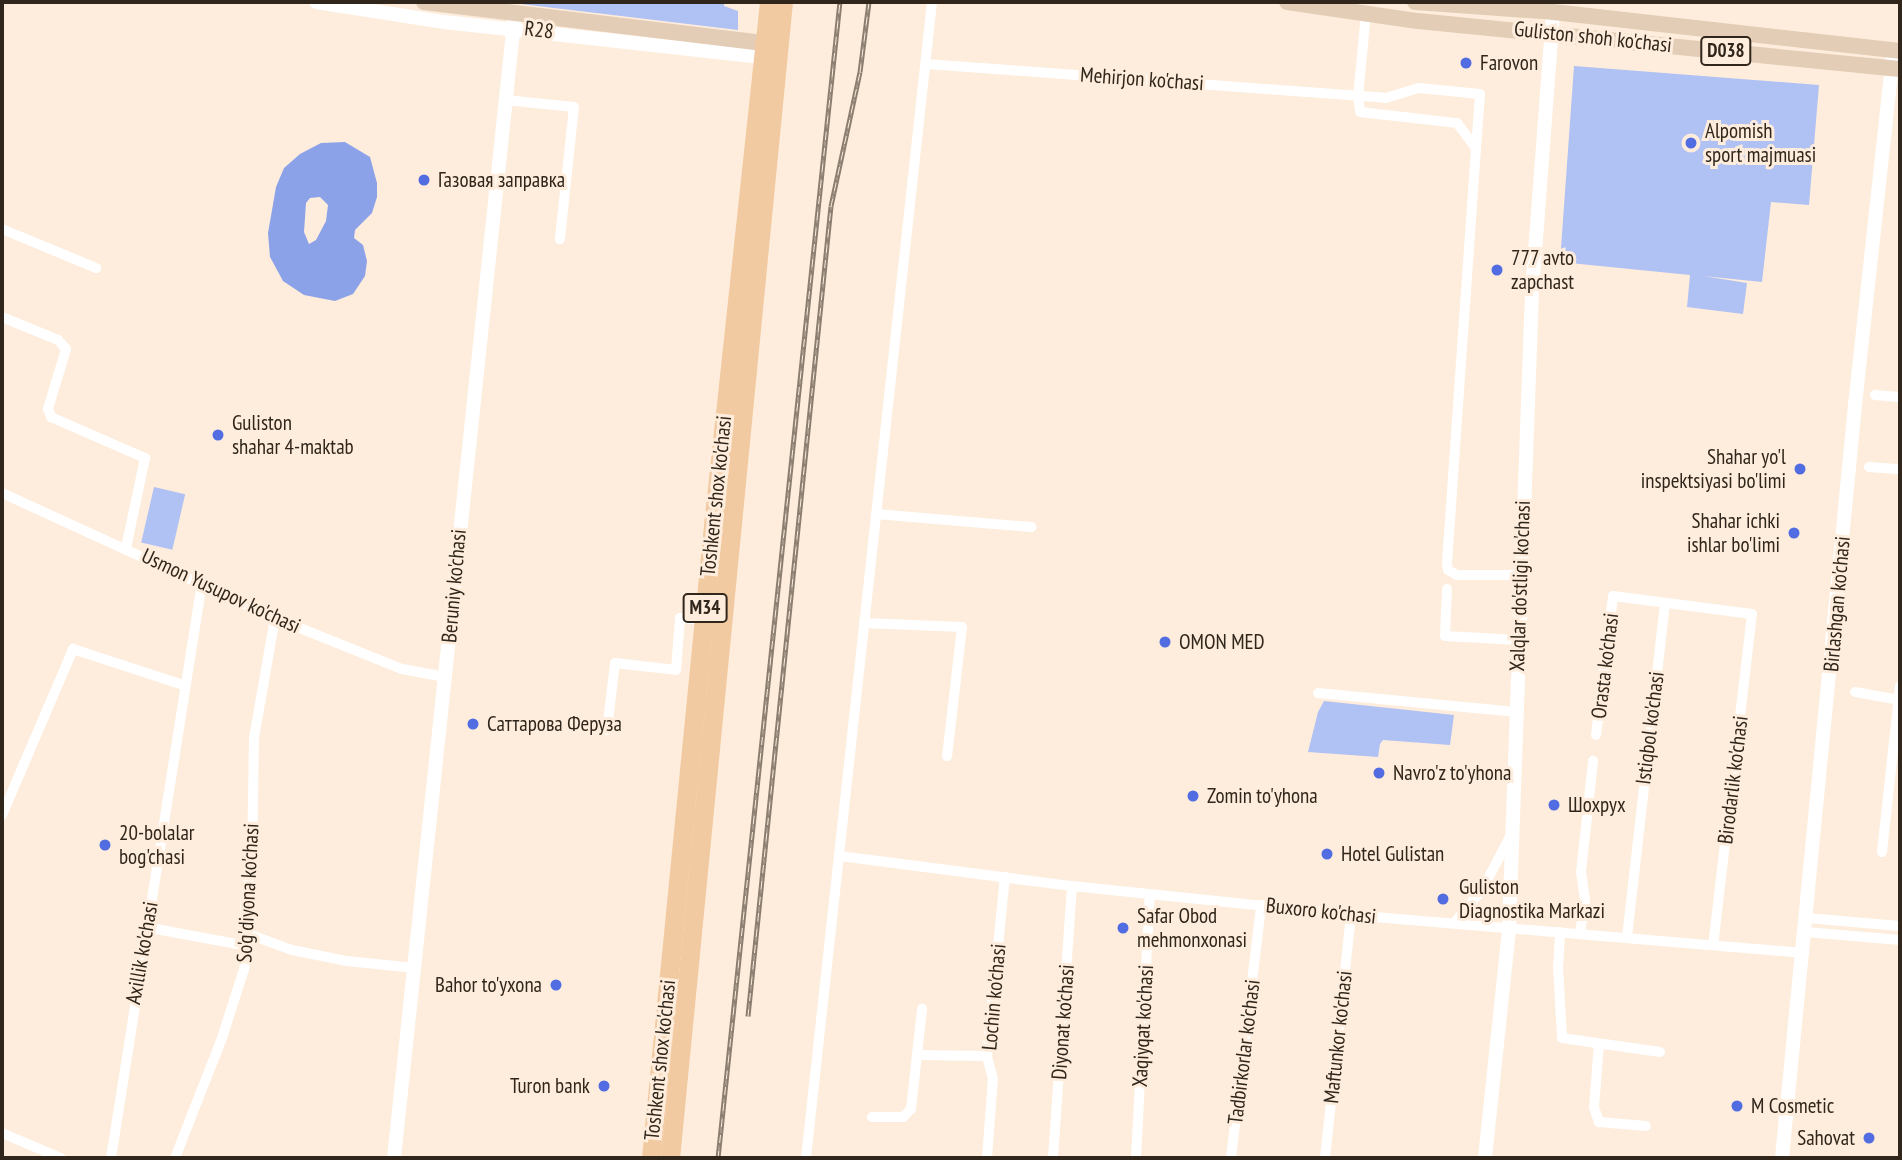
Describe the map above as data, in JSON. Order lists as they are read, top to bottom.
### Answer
{
  "streets": {
    "highway": ["Toshkent shox ko'chasi", "M34"],
    "main road": ["Guliston shoh ko'chasi", "D038"],
    "street": [
      "R28",
      "Mehirjon ko'chasi",
      "Beruniy ko'chasi",
      "Xalqlar do'stligi ko'chasi",
      "Usmon Yusupov ko'chasi",
      "Birlashgan ko'chasi",
      "Orasta ko'chasi",
      "Istiqbol ko'chasi",
      "Birodarlik ko'chasi",
      "So'g'diyona ko'chasi",
      "Buxoro ko'chasi",
      "Axillik ko'chasi",
      "Lochin ko'chasi",
      "Diyonat ko'chasi",
      "Xaqiyqat ko'chasi",
      "Maftunkor ko'chasi",
      "Tadbirkorlar ko'chasi"
    ]
  },
  "crossings": [
    ["R28", "Beruniy ko'chasi"],
    ["Guliston shoh ko'chasi", "Xalqlar do'stligi ko'chasi"],
    ["Guliston shoh ko'chasi", "Birlashgan ko'chasi"],
    ["Beruniy ko'chasi", "Usmon Yusupov ko'chasi"],
    ["Xalqlar do'stligi ko'chasi", "Buxoro ko'chasi"],
    ["Usmon Yusupov ko'chasi", "So'g'diyona ko'chasi"],
    ["Usmon Yusupov ko'chasi", "Axillik ko'chasi"],
    ["Birlashgan ko'chasi", "Buxoro ko'chasi"],
    ["Orasta ko'chasi", "Istiqbol ko'chasi"],
    ["Orasta ko'chasi", "Birodarlik ko'chasi"],
    ["Istiqbol ko'chasi", "Birodarlik ko'chasi"],
    ["Istiqbol ko'chasi", "Buxoro ko'chasi"],
    ["Birodarlik ko'chasi", "Buxoro ko'chasi"],
    ["Buxoro ko'chasi", "Lochin ko'chasi"],
    ["Buxoro ko'chasi", "Diyonat ko'chasi"],
    ["Buxoro ko'chasi", "Xaqiyqat ko'chasi"],
    ["Buxoro ko'chasi", "Maftunkor ko'chasi"],
    ["Buxoro ko'chasi", "Tadbirkorlar ko'chasi"]
  ],
  "places": [
    "Farovon",
    "Alpomish sport majmuasi",
    "Газовая заправка",
    "777 avto zapchast",
    "Guliston shahar 4-maktab",
    "Shahar yo'l inspektsiyasi bo'limi",
    "Shahar ichki ishlar bo'limi",
    "OMON MED",
    "Саттарова Феруза",
    "Navro'z to'yhona",
    "Zomin to'yhona",
    "Шохрух",
    "20-bolalar bog'chasi",
    "Hotel Gulistan",
    "Guliston Diagnostika Markazi",
    "Safar Obod mehmonxonasi",
    "Bahor to'yxona",
    "Turon bank",
    "M Cosmetic",
    "Sahovat"
  ]
}
